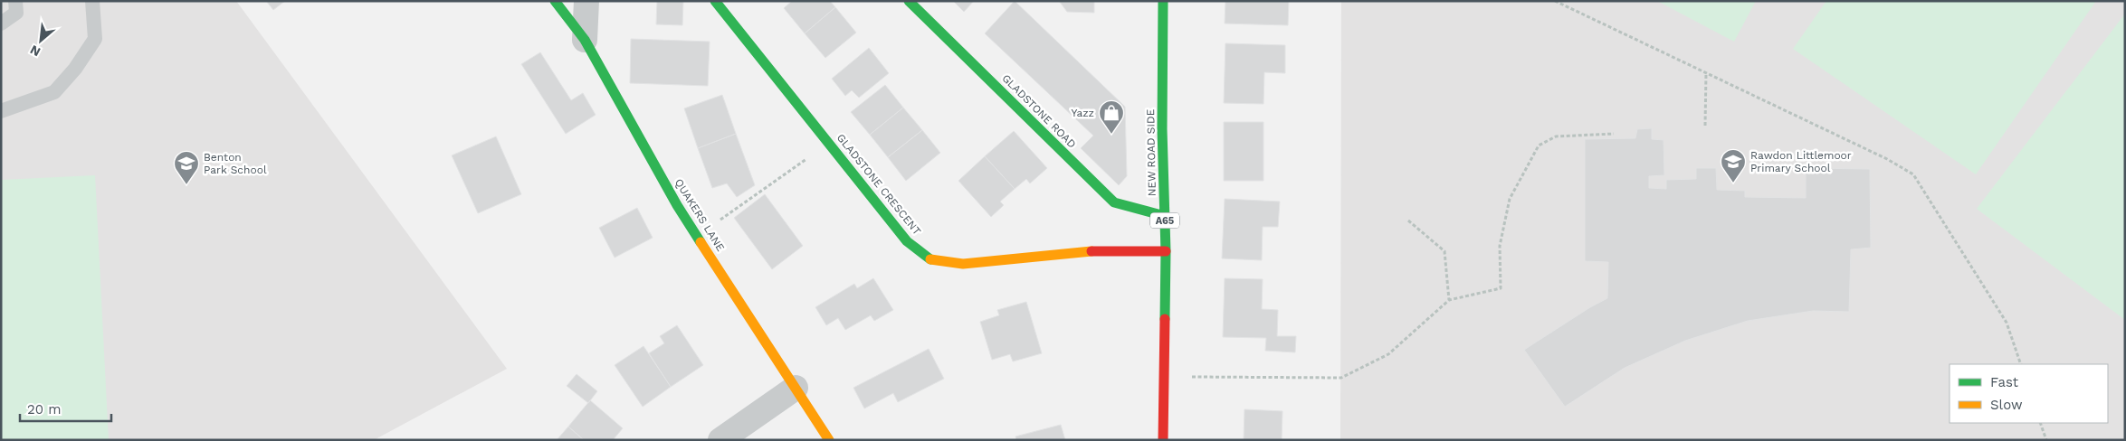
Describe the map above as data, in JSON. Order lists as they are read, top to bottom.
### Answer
{
  "streets": {
    "street": [
      "GLADSTONE ROAD",
      "NEW ROAD SIDE",
      "GLADSTONE CRESCENT",
      "QUAKERS LANE",
      "A65"
    ]
  },
  "crossings": [
    ["GLADSTONE ROAD", "NEW ROAD SIDE"],
    ["NEW ROAD SIDE", "GLADSTONE CRESCENT"]
  ],
  "places": {
    "shop": ["Yazz"],
    "school or university": ["Rawdon Littlemoor Primary School", "Benton Park School"]
  },
  "legend": ["Fast", "Slow"],
  "scale_bar": "20 m",
  "north": "bottom left"
}
